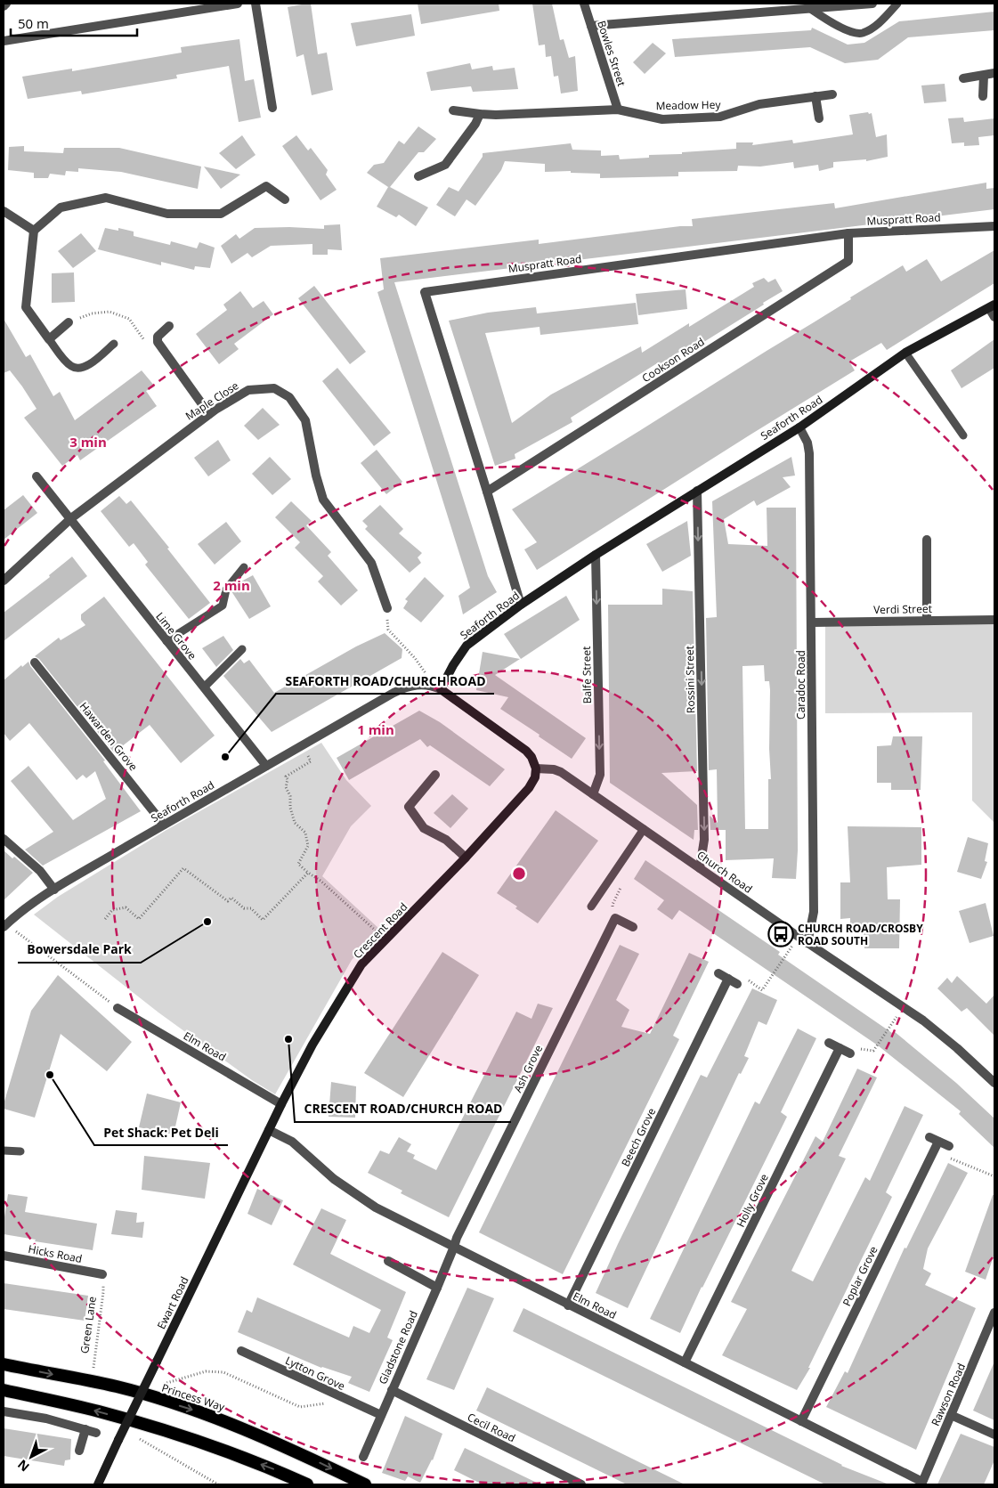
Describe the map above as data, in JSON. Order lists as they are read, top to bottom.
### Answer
{
  "streets": {
    "highway": ["Princess Way"],
    "main road": ["Seaforth Road", "Crescent Road", "Ewart Road"],
    "street": [
      "Bowles Street",
      "Meadow Hey",
      "Muspratt Road",
      "Cookson Road",
      "Maple Close",
      "Verdi Street",
      "Lime Grove",
      "Balfe Street",
      "Rossini Street",
      "Caradoc Road",
      "Hawarden Grove",
      "Church Road",
      "Elm Road",
      "Ash Grove",
      "Beech Grove",
      "Holly Grove",
      "Hicks Road",
      "Poplar Grove",
      "Gladstone Road",
      "Lytton Grove",
      "Rawson Road",
      "Cecil Road"
    ],
    "path": ["Green Lane"]
  },
  "crossings": [
    ["Bowles Street", "Meadow Hey"],
    ["Muspratt Road", "Cookson Road"],
    ["Muspratt Road", "Seaforth Road"],
    ["Maple Close", "Lime Grove"],
    ["Seaforth Road", "Lime Grove"],
    ["Seaforth Road", "Balfe Street"],
    ["Seaforth Road", "Rossini Street"],
    ["Seaforth Road", "Caradoc Road"],
    ["Seaforth Road", "Hawarden Grove"],
    ["Verdi Street", "Caradoc Road"],
    ["Balfe Street", "Church Road"],
    ["Rossini Street", "Church Road"],
    ["Caradoc Road", "Church Road"],
    ["Church Road", "Crescent Road"],
    ["Crescent Road", "Elm Road"],
    ["Crescent Road", "Ewart Road"],
    ["Elm Road", "Ash Grove"],
    ["Elm Road", "Beech Grove"],
    ["Elm Road", "Holly Grove"],
    ["Elm Road", "Poplar Grove"],
    ["Elm Road", "Ewart Road"],
    ["Elm Road", "Gladstone Road"],
    ["Elm Road", "Rawson Road"],
    ["Ash Grove", "Gladstone Road"],
    ["Hicks Road", "Green Lane"],
    ["Gladstone Road", "Lytton Grove"],
    ["Gladstone Road", "Cecil Road"]
  ],
  "one_way": ["Balfe Street", "Rossini Street"],
  "places": {
    "other": [
      "SEAFORTH ROAD/CHURCH ROAD",
      "Bowersdale Park",
      "CRESCENT ROAD/CHURCH ROAD",
      "Pet Shack: Pet Deli"
    ],
    "bus stop": ["CHURCH ROAD/CROSBY ROAD SOUTH"]
  },
  "scale_bar": "50 m",
  "north": "bottom left",
  "rings": ["3 min", "2 min", "1 min"]
}
